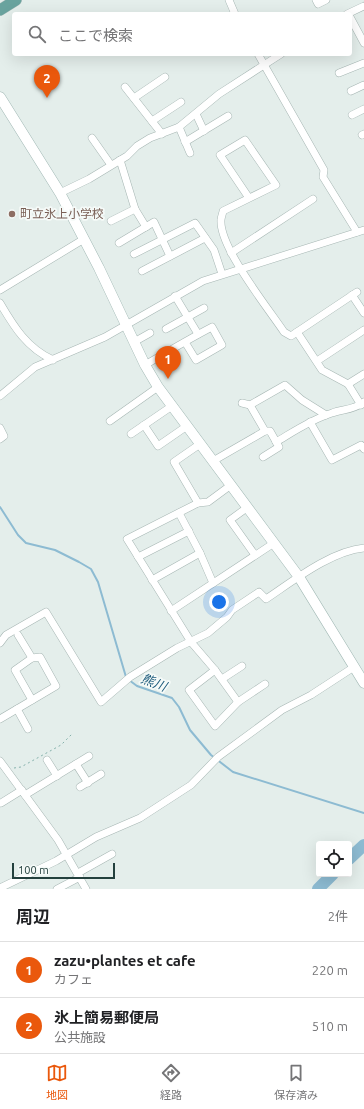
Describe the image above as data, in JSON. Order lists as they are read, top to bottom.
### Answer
{
  "water": ["熊川"],
  "places": ["町立氷上小学校"],
  "scale_bar": "100 m",
  "page": {
    "search": "ここで検索",
    "pins": ["2", "1"],
    "scale": "100 m",
    "heading": ["周辺", "2件"],
    "list": [
      {
        "mark": "1",
        "name": "zazu•plantes et cafe",
        "note": "カフェ",
        "value": "220 m"
      },
      {
        "mark": "2",
        "name": "氷上簡易郵便局",
        "note": "公共施設",
        "value": "510 m"
      }
    ],
    "nav": ["地図", "経路", "保存済み"]
  }
}
